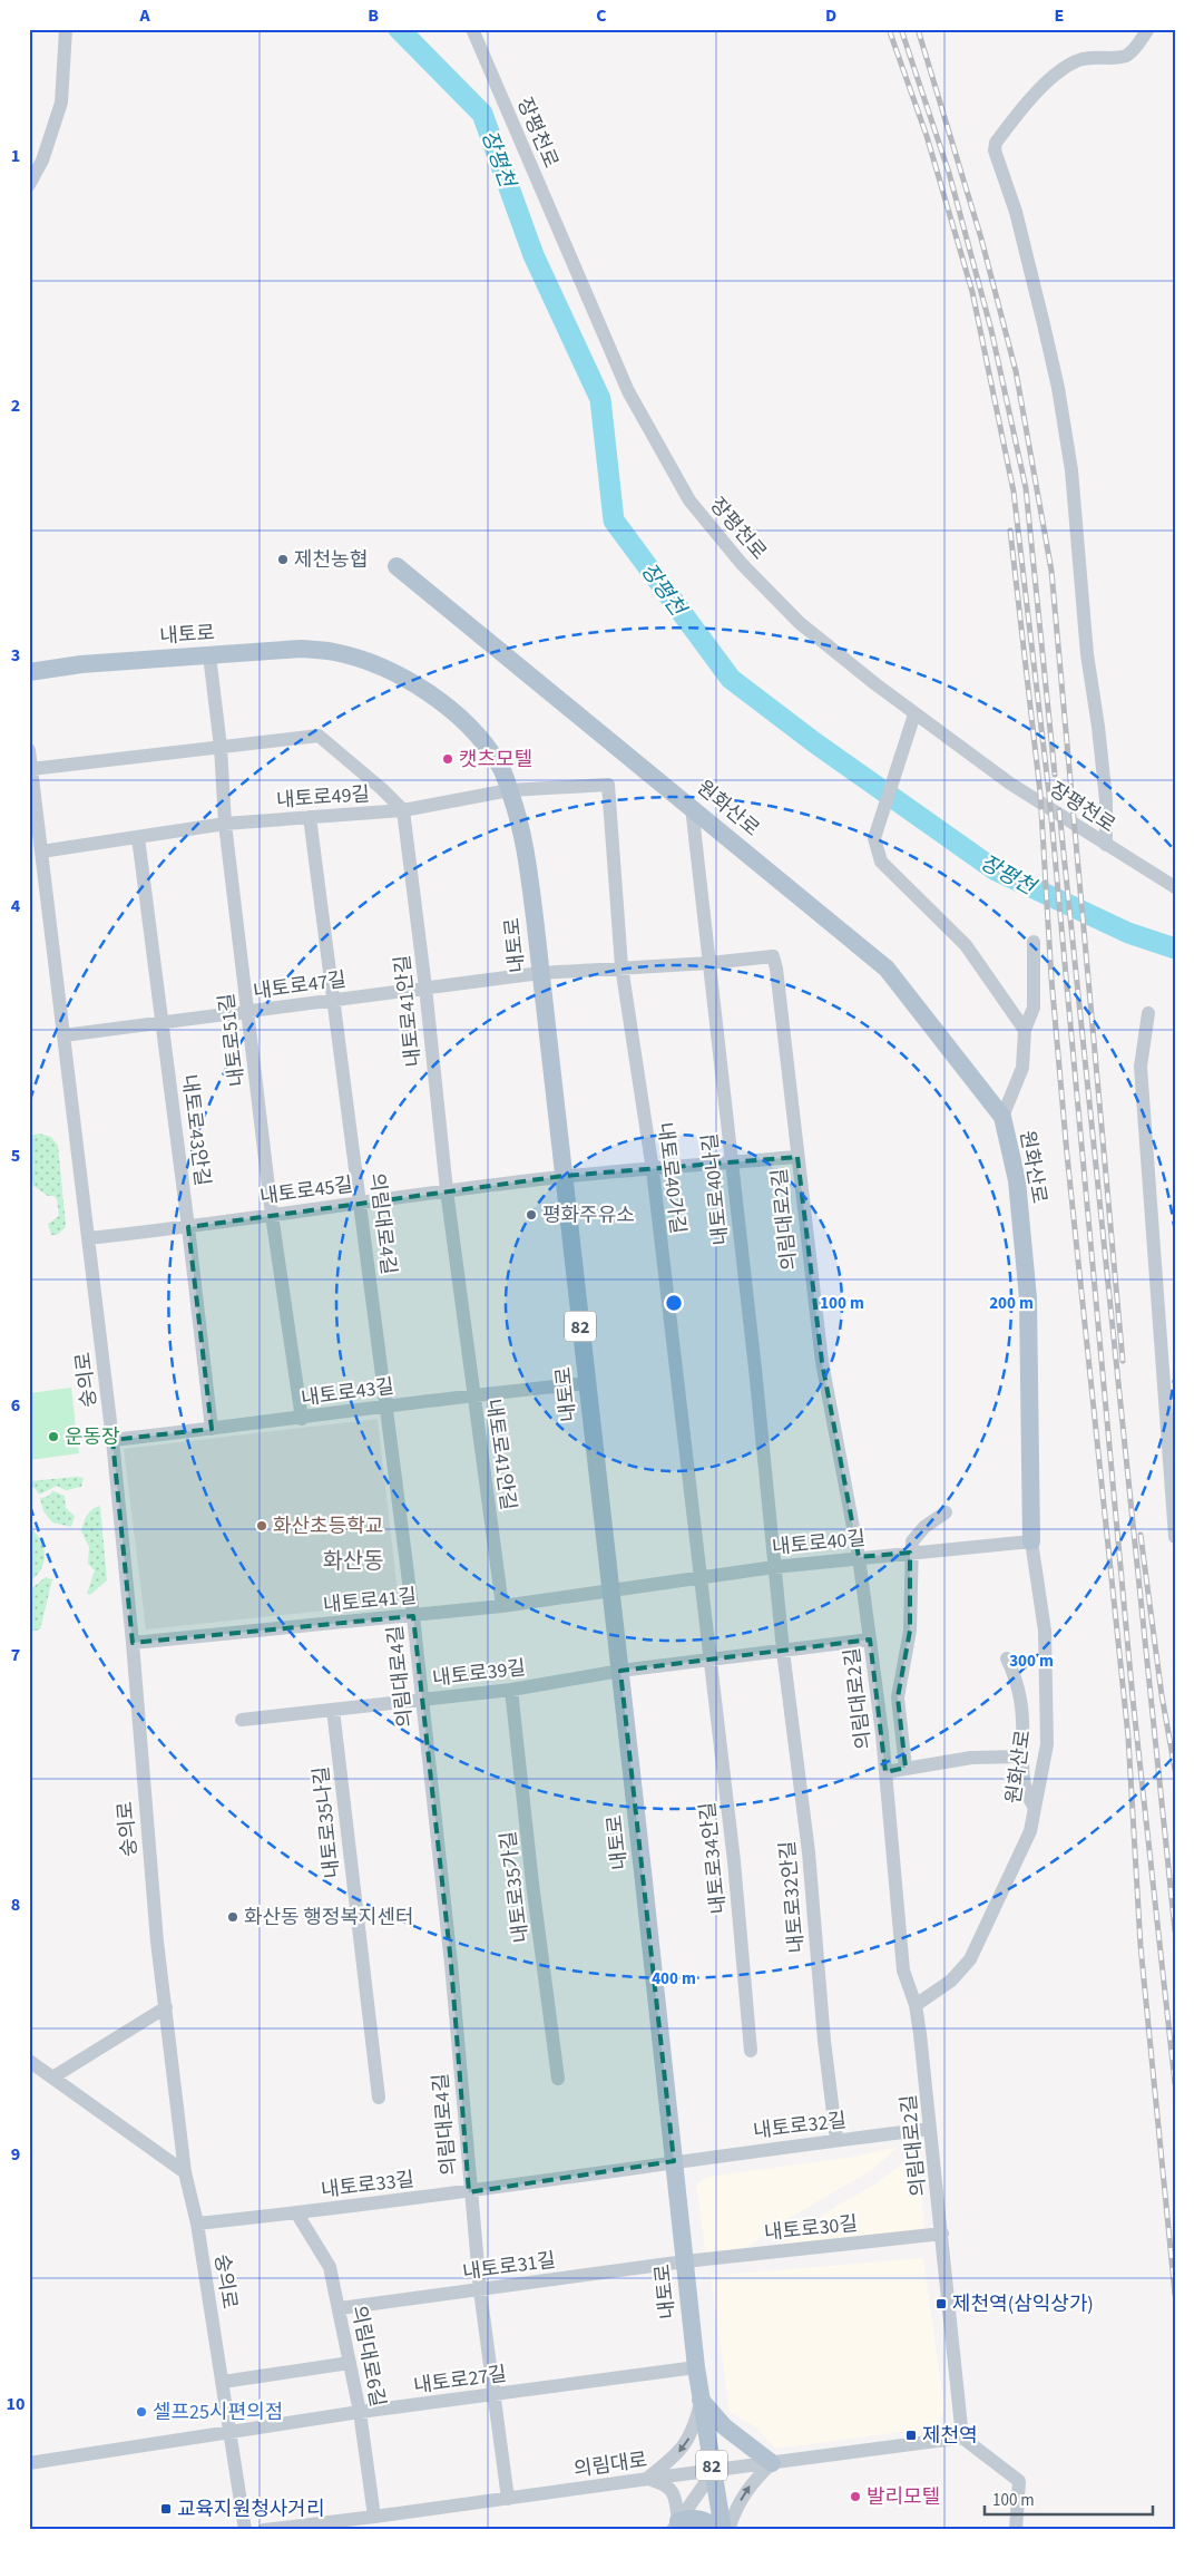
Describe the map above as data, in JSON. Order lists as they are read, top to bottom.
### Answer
{
  "streets": {
    "main road": ["내토로", "원화산로", "82"],
    "street": [
      "장평천로",
      "내토로49길",
      "내토로47길",
      "내토로41안길",
      "내토로51길",
      "내토로43안길",
      "내토로40가길",
      "내토로40나길",
      "내토로45길",
      "의림대로2길",
      "의림대로4길",
      "숭의로",
      "내토로43길",
      "내토로40길",
      "내토로41길",
      "내토로39길",
      "내토로35나길",
      "내토로34안길",
      "내토로35가길",
      "내토로32안길",
      "내토로32길",
      "내토로33길",
      "내토로30길",
      "내토로31길",
      "의림대로6길",
      "내토로27길",
      "의림대로"
    ]
  },
  "crossings": [
    ["내토로", "내토로49길"],
    ["내토로", "내토로47길"],
    ["내토로", "내토로51길"],
    ["내토로", "내토로45길"],
    ["내토로", "내토로43길"],
    ["내토로", "내토로40길"],
    ["내토로", "내토로41길"],
    ["내토로", "내토로39길"],
    ["내토로", "내토로32길"],
    ["내토로", "내토로33길"],
    ["내토로", "내토로30길"],
    ["내토로", "내토로31길"],
    ["내토로", "내토로27길"],
    ["내토로", "의림대로"],
    ["내토로49길", "내토로41안길"],
    ["내토로49길", "내토로51길"],
    ["내토로49길", "내토로43안길"],
    ["내토로49길", "내토로40가길"],
    ["내토로49길", "의림대로4길"],
    ["내토로49길", "숭의로"],
    ["원화산로", "내토로40나길"],
    ["원화산로", "의림대로2길"],
    ["원화산로", "내토로40길"],
    ["내토로47길", "내토로41안길"],
    ["내토로47길", "내토로51길"],
    ["내토로47길", "내토로43안길"],
    ["내토로47길", "내토로40가길"],
    ["내토로47길", "내토로40나길"],
    ["내토로47길", "의림대로2길"],
    ["내토로47길", "의림대로4길"],
    ["내토로47길", "숭의로"],
    ["내토로41안길", "내토로45길"],
    ["내토로41안길", "내토로43길"],
    ["내토로41안길", "내토로41길"],
    ["내토로51길", "내토로45길"],
    ["내토로51길", "내토로43길"],
    ["내토로43안길", "내토로45길"],
    ["내토로43안길", "내토로43길"],
    ["내토로40가길", "내토로45길"],
    ["내토로40가길", "내토로40길"],
    ["내토로40가길", "내토로39길"],
    ["내토로40가길", "내토로34안길"],
    ["내토로40나길", "내토로45길"],
    ["내토로40나길", "내토로40길"],
    ["내토로40나길", "내토로39길"],
    ["내토로40나길", "내토로32안길"],
    ["내토로45길", "의림대로2길"],
    ["내토로45길", "의림대로4길"],
    ["내토로45길", "숭의로"],
    ["의림대로2길", "내토로40길"],
    ["의림대로2길", "내토로39길"],
    ["의림대로2길", "내토로32길"],
    ["의림대로2길", "내토로30길"],
    ["의림대로2길", "의림대로"],
    ["의림대로4길", "내토로43길"],
    ["의림대로4길", "내토로41길"],
    ["의림대로4길", "내토로39길"],
    ["의림대로4길", "내토로33길"],
    ["의림대로4길", "내토로31길"],
    ["의림대로4길", "내토로27길"],
    ["의림대로4길", "의림대로"],
    ["숭의로", "내토로43길"],
    ["숭의로", "내토로41길"],
    ["숭의로", "내토로33길"],
    ["숭의로", "내토로27길"],
    ["내토로40길", "내토로41길"],
    ["내토로39길", "내토로35나길"],
    ["내토로39길", "내토로34안길"],
    ["내토로39길", "내토로35가길"],
    ["내토로39길", "내토로32안길"],
    ["내토로32안길", "내토로32길"],
    ["내토로32길", "내토로33길"],
    ["내토로33길", "의림대로6길"],
    ["내토로30길", "내토로31길"],
    ["내토로31길", "의림대로6길"],
    ["의림대로6길", "내토로27길"],
    ["의림대로6길", "의림대로"]
  ],
  "districts": ["화산동"],
  "water": ["장평천"],
  "places": {
    "other": [
      "제천농협",
      "캣츠모텔",
      "평화주유소",
      "운동장",
      "화산초등학교",
      "화산동 행정복지센터",
      "셀프25시편의점",
      "발리모텔"
    ],
    "transit": ["제천역(삼익상가)", "제천역", "교육지원청사거리"]
  },
  "scale_bar": "100 m",
  "grid": {
    "columns": [
      "A",
      "B",
      "C",
      "D",
      "E"
    ],
    "rows": [
      "1",
      "2",
      "3",
      "4",
      "5",
      "6",
      "7",
      "8",
      "9",
      "10"
    ]
  },
  "rings": [
    "100 m",
    "200 m",
    "300 m",
    "400 m"
  ]
}
